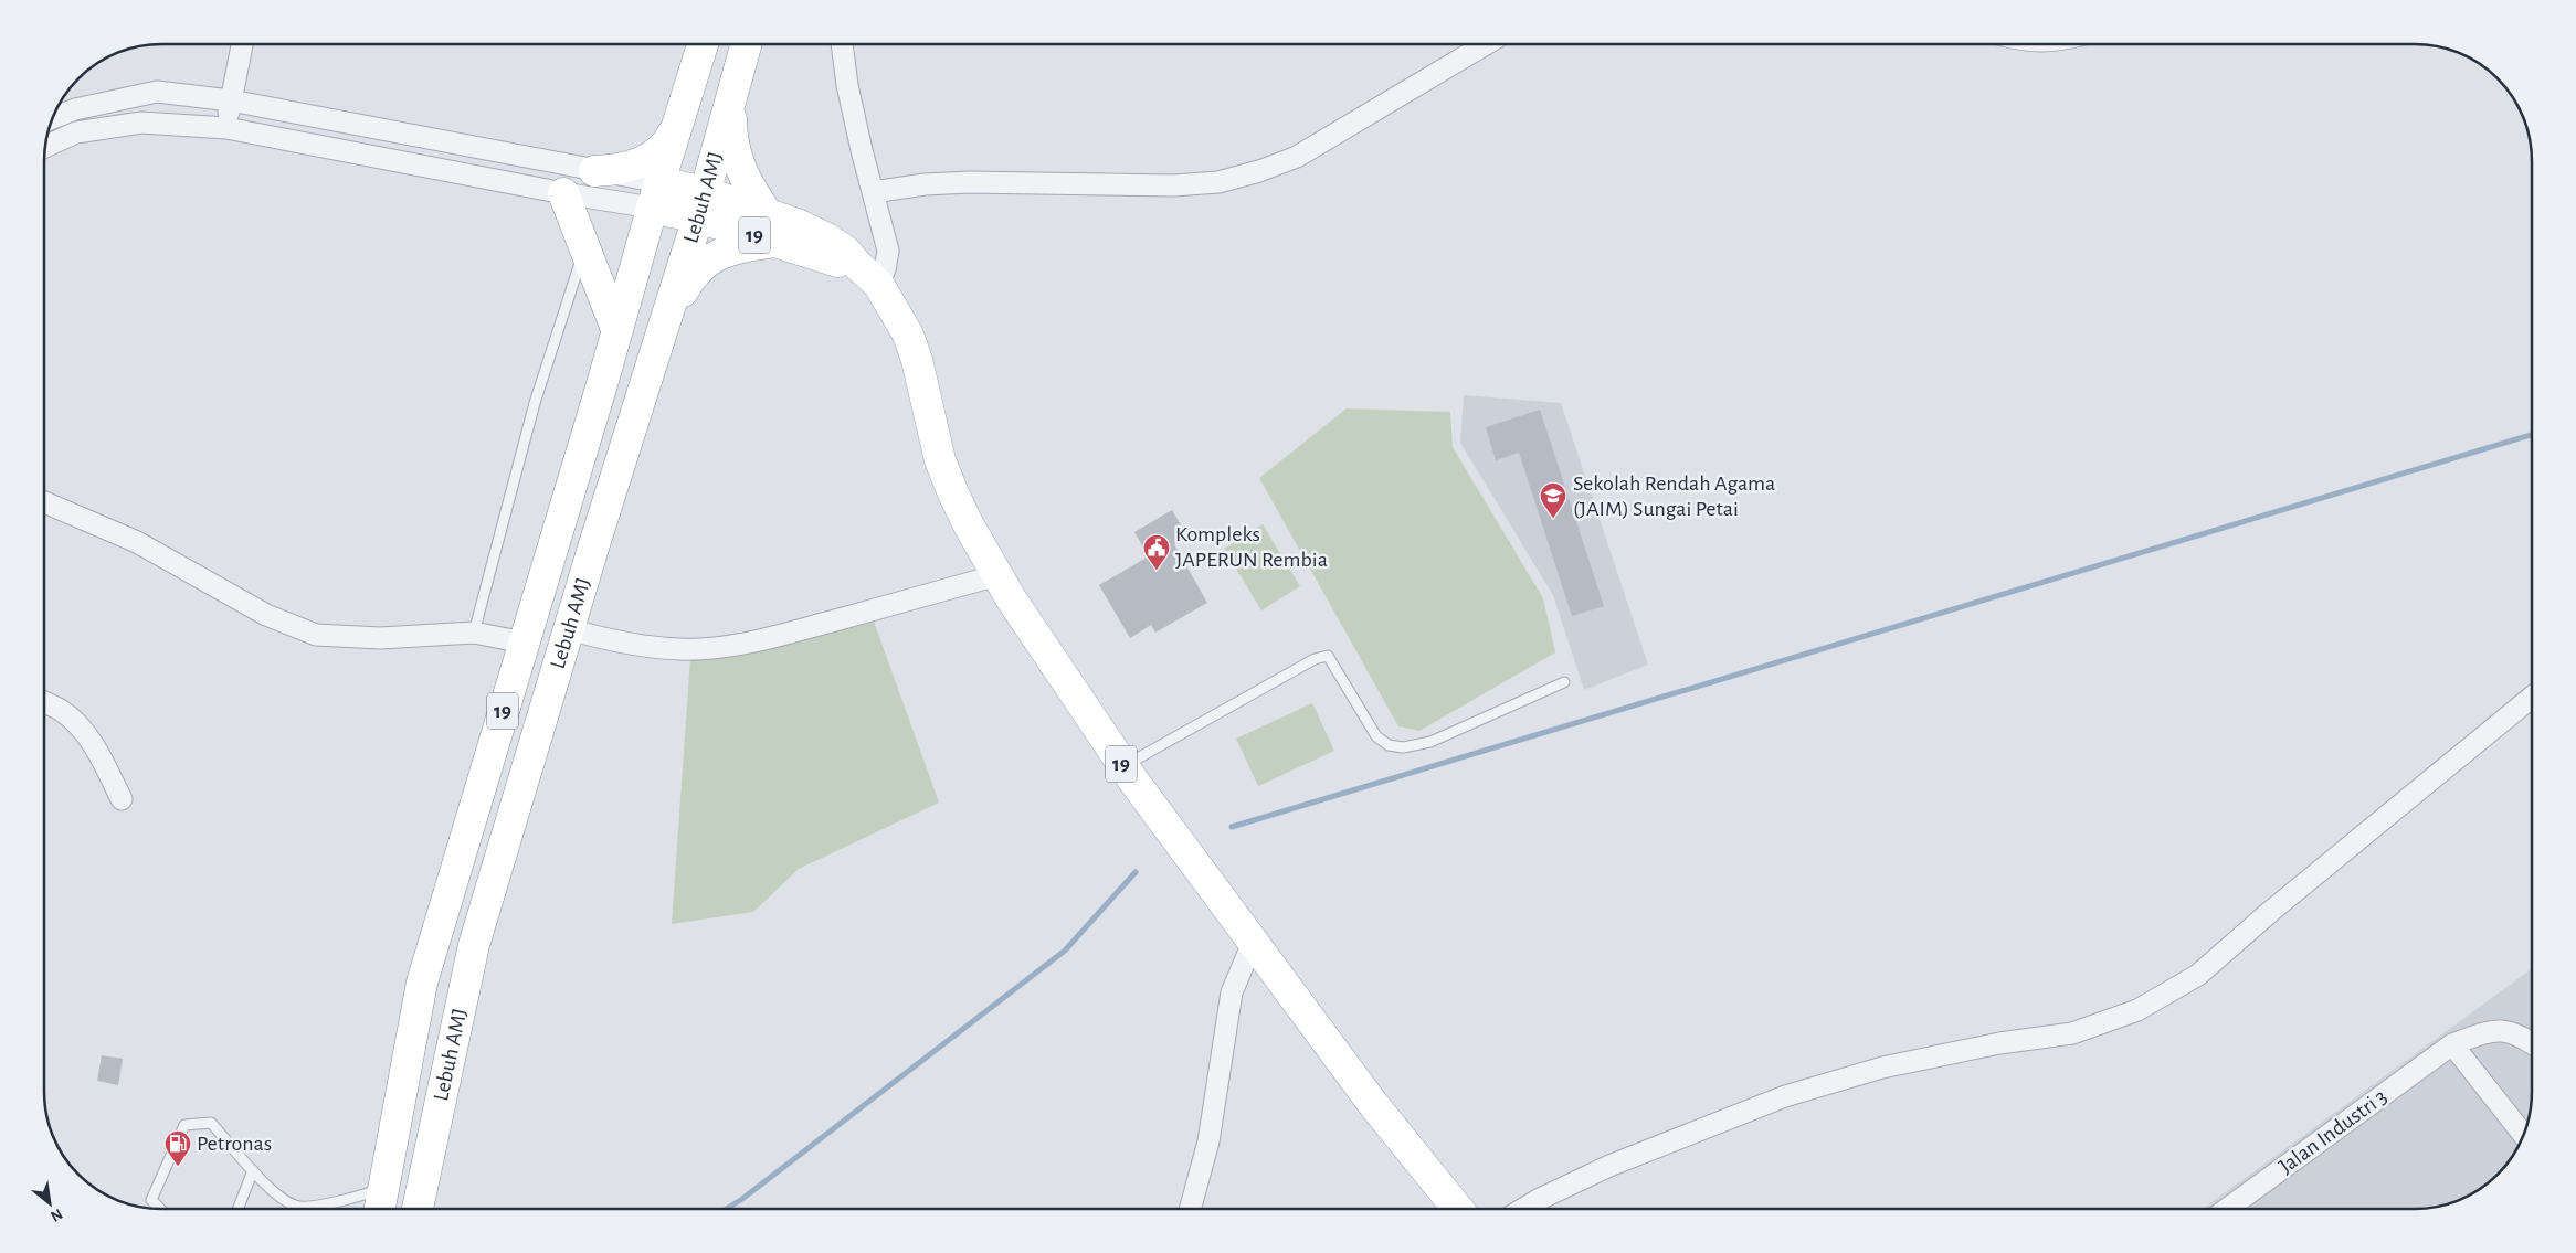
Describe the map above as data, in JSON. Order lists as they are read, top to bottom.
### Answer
{
  "streets": {
    "main road": ["Lebuh AMJ", "19"],
    "street": ["Jalan Industri 3"]
  },
  "crossings": [
    ["Lebuh AMJ", "19"]
  ],
  "places": {
    "school or university": ["Sekolah Rendah Agama (JAIM) Sungai Petai"],
    "public building": ["Kompleks JAPERUN Rembia"],
    "fuel station": ["Petronas"]
  },
  "north": "bottom right"
}
